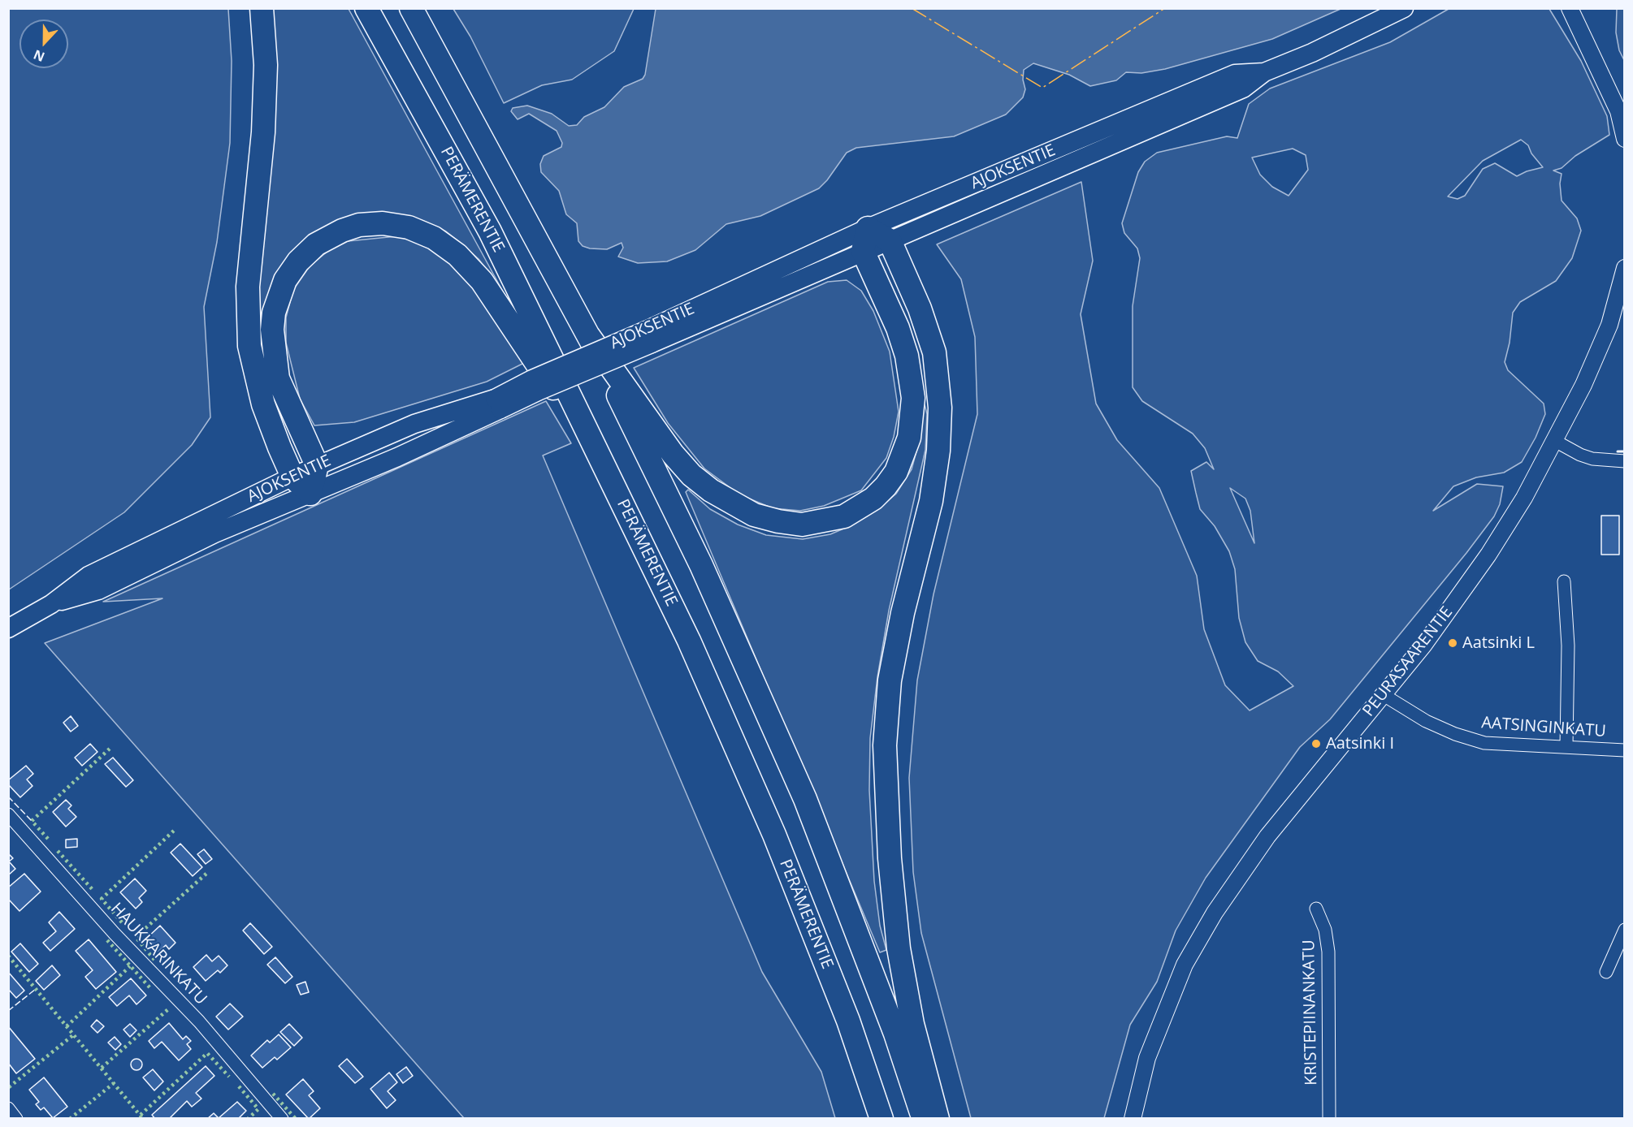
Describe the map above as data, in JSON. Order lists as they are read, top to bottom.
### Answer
{
  "streets": {
    "highway": ["PERÄMERENTIE"],
    "main road": ["AJOKSENTIE"],
    "street": [
      "PEURASAARENTIE",
      "AATSINGINKATU",
      "HAUKKARINKATU",
      "KRISTEPIINANKATU"
    ]
  },
  "crossings": [
    ["PEURASAARENTIE", "AATSINGINKATU"]
  ],
  "places": ["Aatsinki L", "Aatsinki I"],
  "north": "bottom"
}
